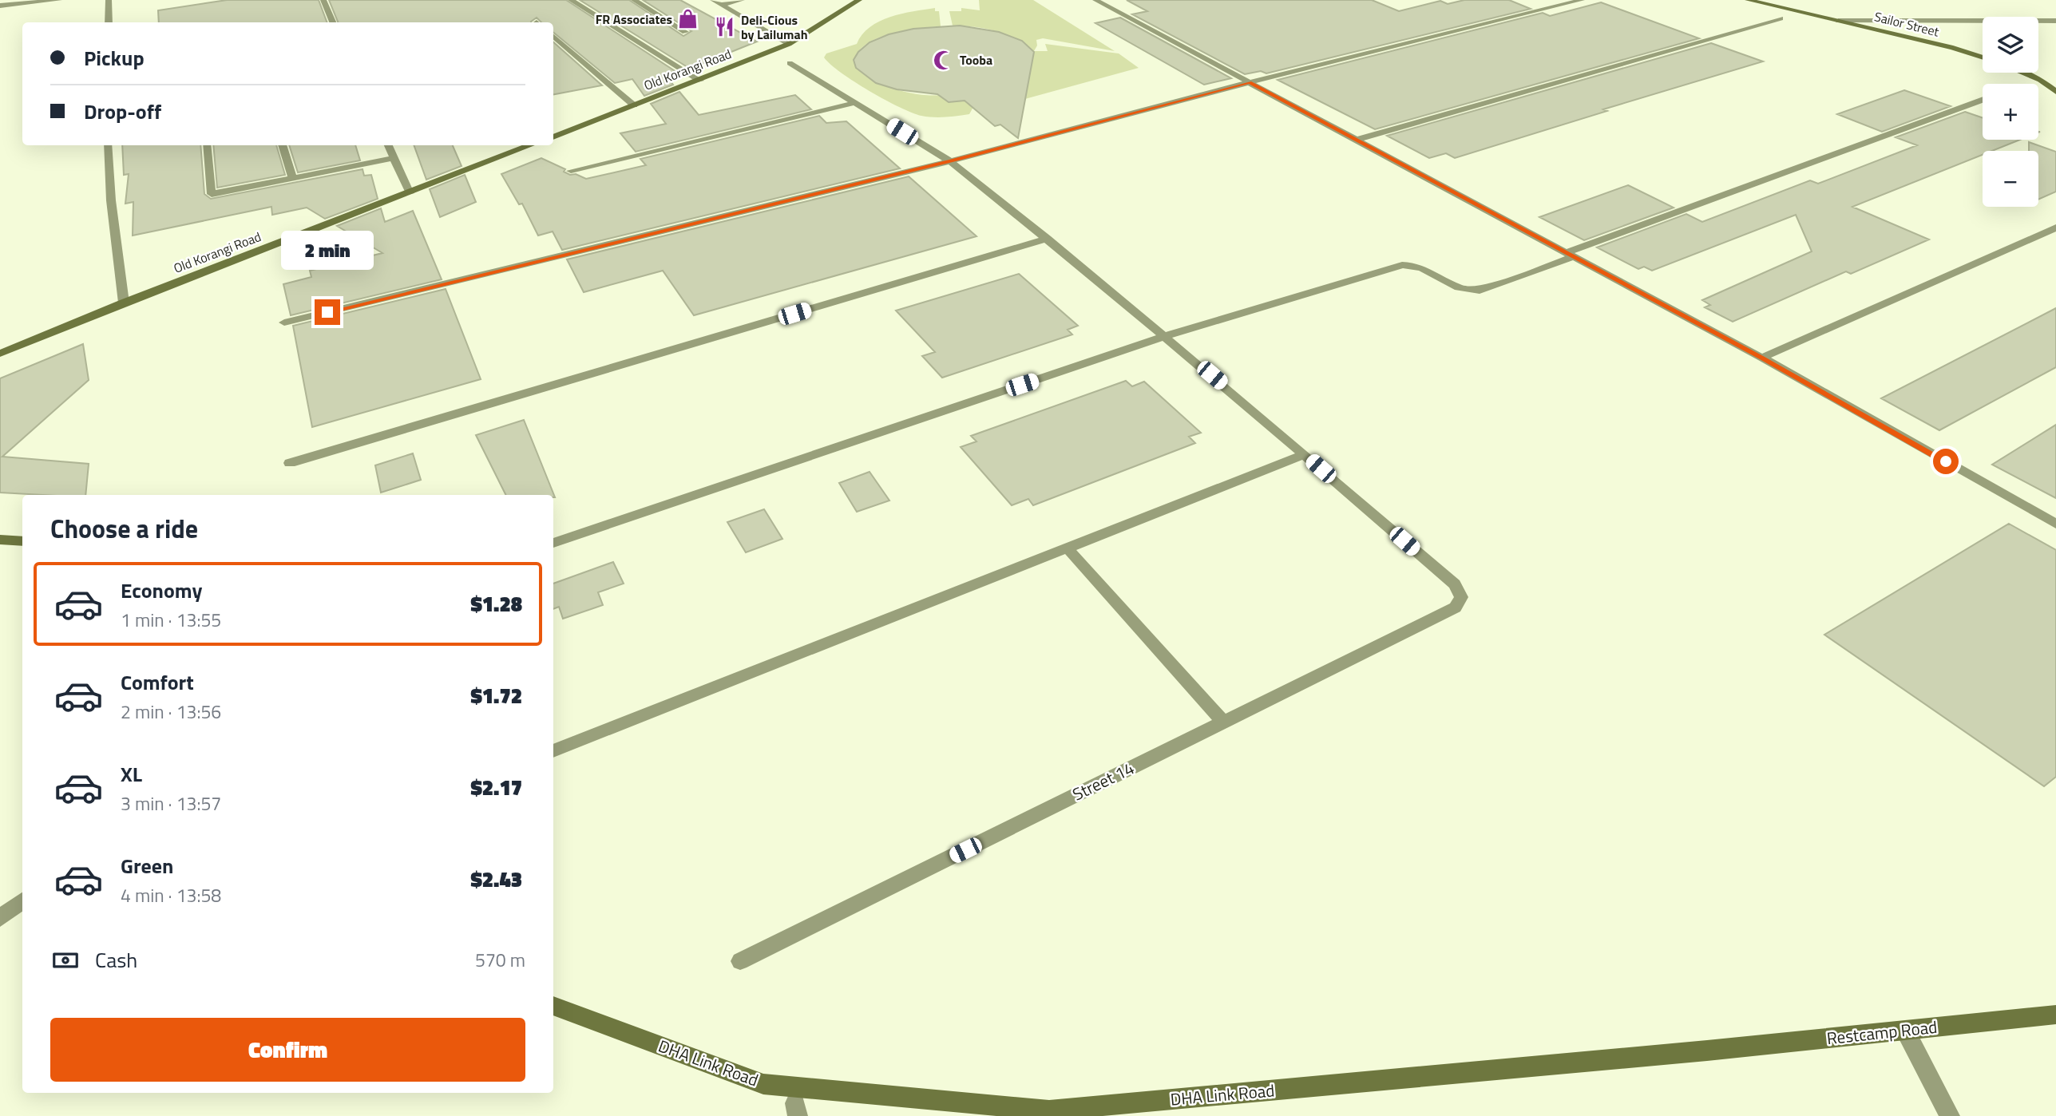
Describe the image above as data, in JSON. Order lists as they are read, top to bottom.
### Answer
{
  "streets": {
    "street": [
      "Sailor Street",
      "Old Korangi Road",
      "Street 14",
      "Restcamp Road",
      "DHA Link Road"
    ]
  },
  "crossings": [
    ["Restcamp Road", "DHA Link Road"]
  ],
  "places": {
    "shop": ["FR Associates"],
    "restaurant": ["Deli-Cious by Lailumah"],
    "mosque": ["Tooba"]
  },
  "page": {
    "map_buttons": ["+", "−"],
    "banner": ["Pickup", "Drop-off"],
    "bubble": "2 min",
    "heading": "Choose a ride",
    "list": [
      {
        "name": "Economy",
        "note": "1 min · 13:55",
        "value": "$1.28"
      },
      {
        "name": "Comfort",
        "note": "2 min · 13:56",
        "value": "$1.72"
      },
      {
        "name": "XL",
        "note": "3 min · 13:57",
        "value": "$2.17"
      },
      {
        "name": "Green",
        "note": "4 min · 13:58",
        "value": "$2.43"
      }
    ],
    "pay": ["Cash", "570 m"],
    "buttons": "Confirm"
  }
}
